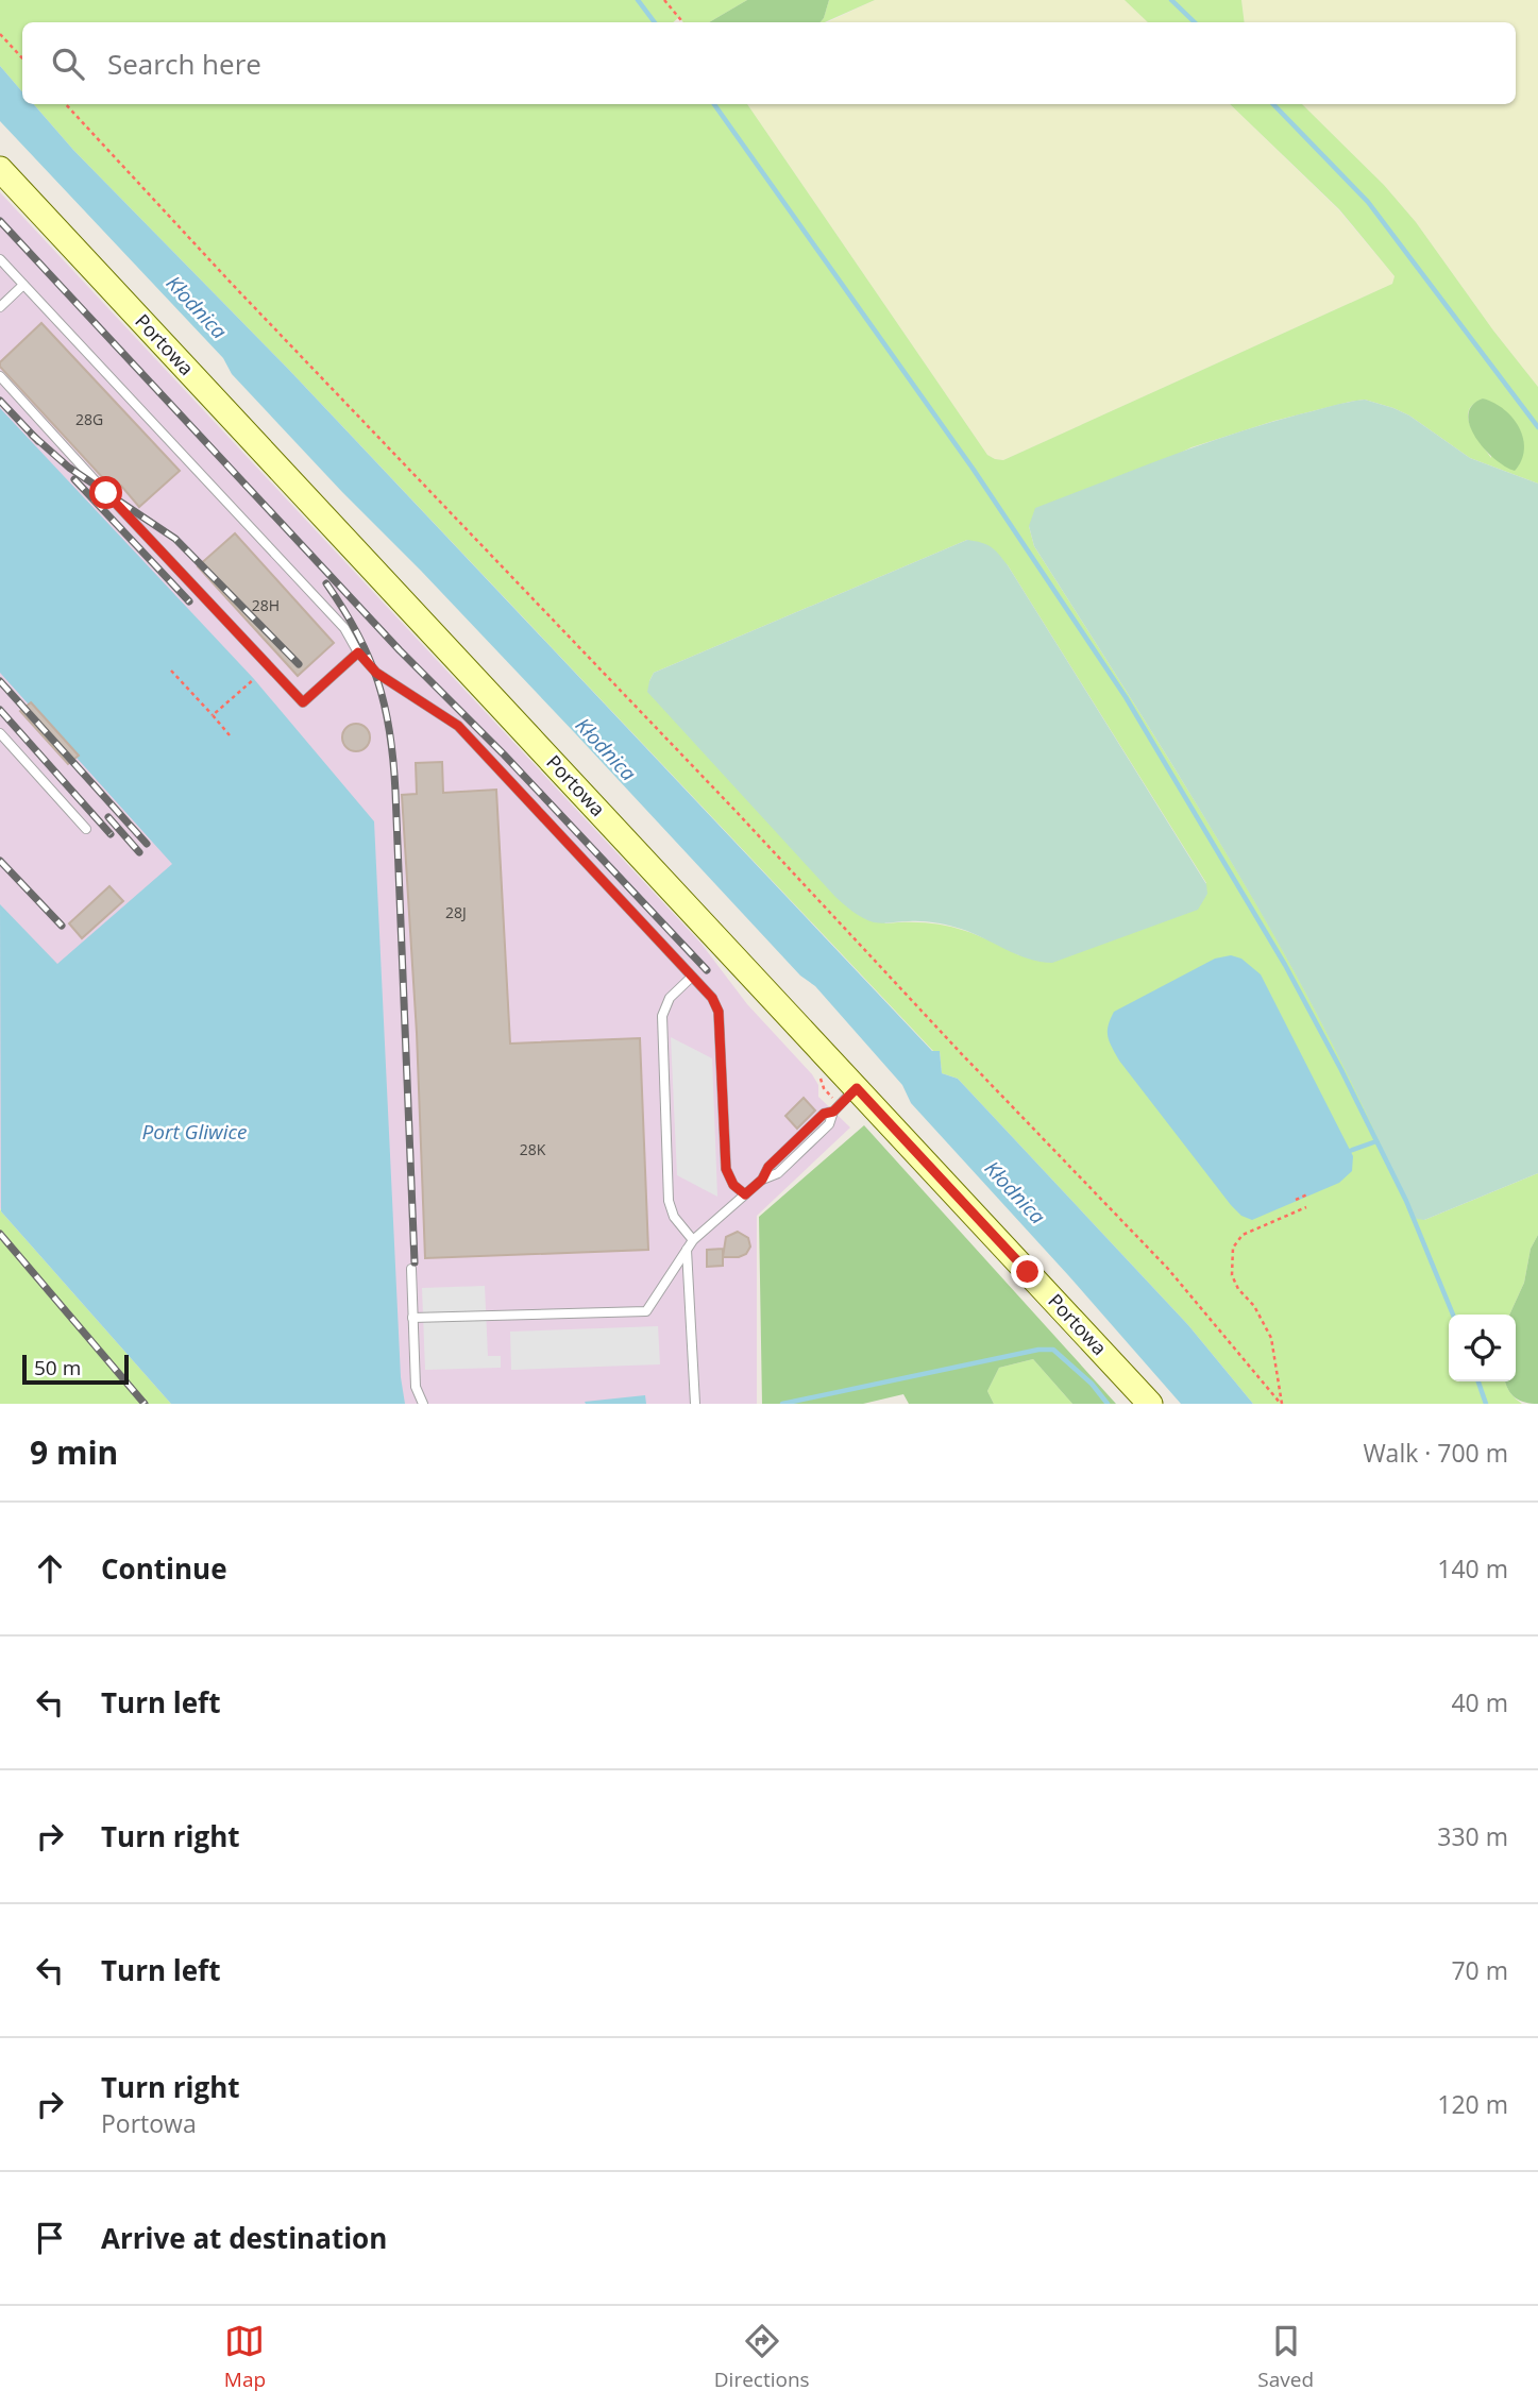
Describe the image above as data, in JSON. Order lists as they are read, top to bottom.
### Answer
{
  "streets": {
    "street": ["Portowa"]
  },
  "water": ["Kłodnica", "Port Gliwice"],
  "house_numbers": [
    "28G",
    "28H",
    "28J",
    "28K"
  ],
  "scale_bar": "50 m",
  "page": {
    "search": "Search here",
    "scale": "50 m",
    "heading": ["9 min", "Walk · 700 m"],
    "list": [
      ["Continue", "140 m"],
      ["Turn left", "40 m"],
      ["Turn right", "330 m"],
      ["Turn left", "70 m"],
      ["Turn right", "Portowa", "120 m"],
      "Arrive at destination"
    ],
    "nav": ["Map", "Directions", "Saved"]
  }
}
